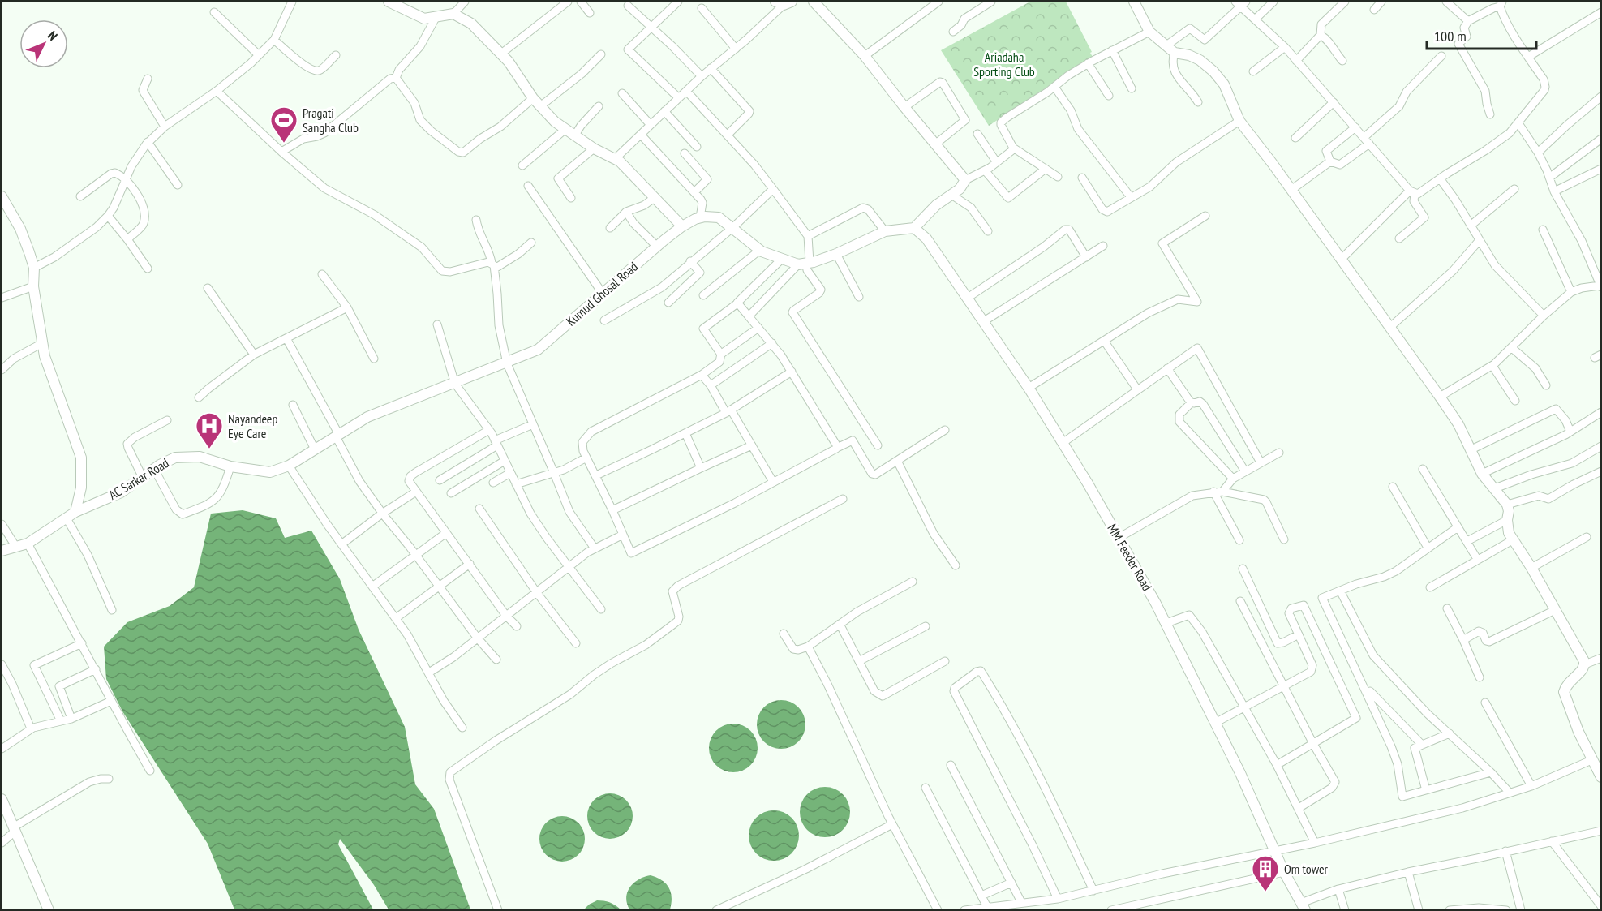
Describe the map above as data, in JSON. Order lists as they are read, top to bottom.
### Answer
{
  "streets": {
    "street": ["Kumud Ghosal Road", "AC Sarkar Road", "MM Feeder Road"]
  },
  "crossings": [
    ["Kumud Ghosal Road", "AC Sarkar Road"]
  ],
  "parks": ["Ariadaha Sporting Club"],
  "places": {
    "sports": ["Pragati Sangha Club"],
    "hospital": ["Nayandeep Eye Care"],
    "building": ["Om tower"]
  },
  "scale_bar": "100 m",
  "north": "top right"
}
